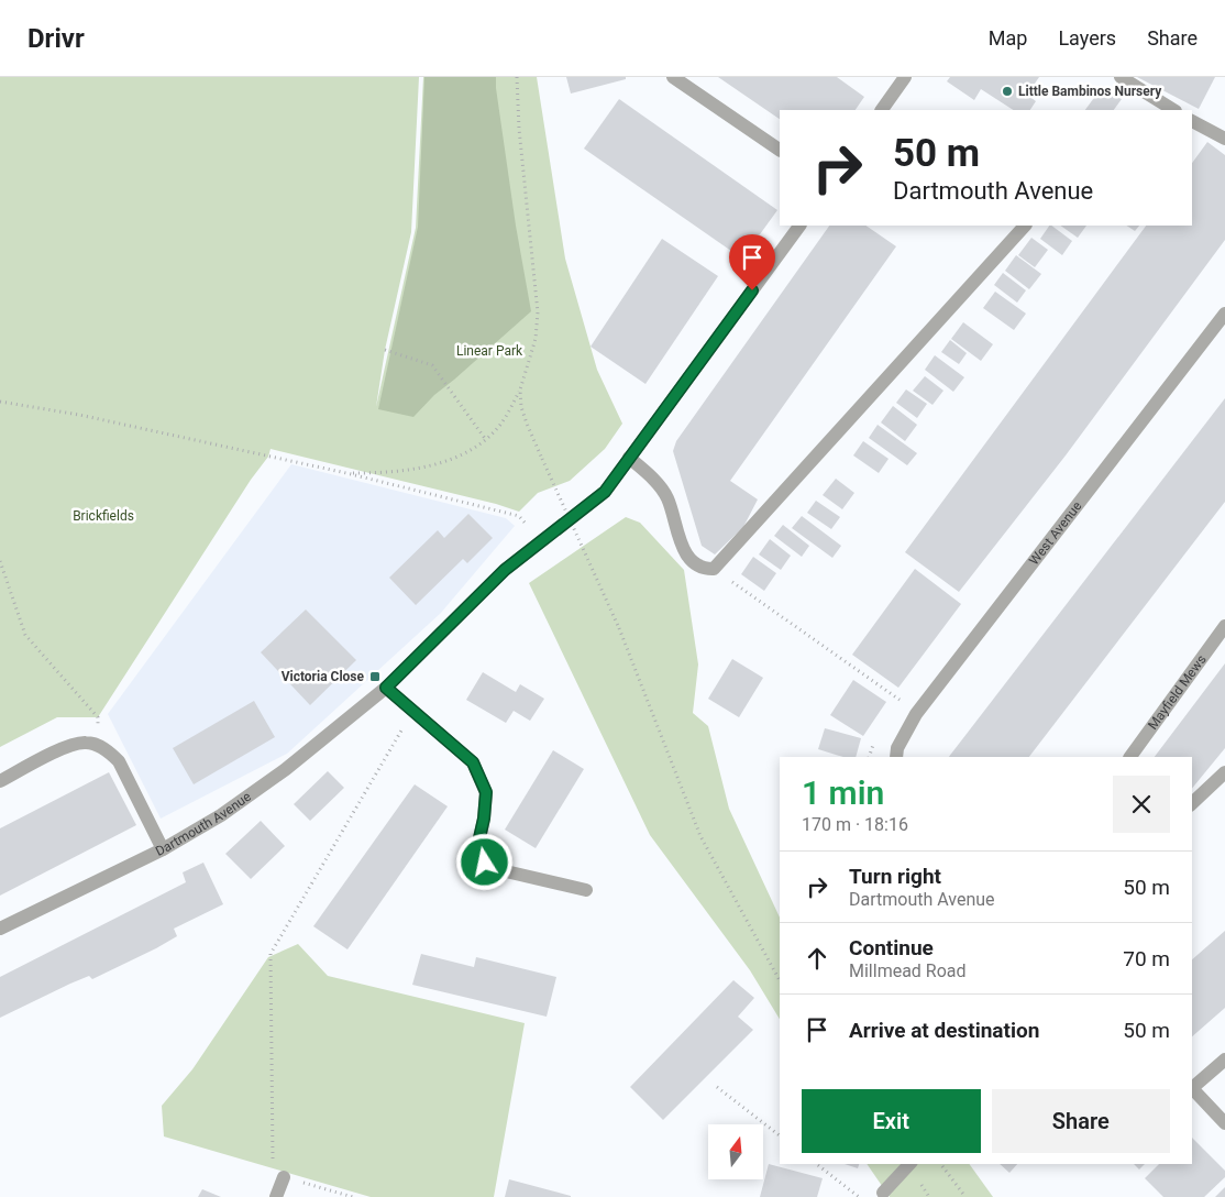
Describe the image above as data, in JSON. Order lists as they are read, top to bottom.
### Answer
{
  "streets": {
    "street": ["West Avenue", "Mayfield Mews", "Dartmouth Avenue"]
  },
  "parks": ["Linear Park", "Brickfields"],
  "places": {
    "other": ["Little Bambinos Nursery"],
    "transit": ["Victoria Close"]
  },
  "north": "top",
  "page": {
    "header": "Drivr",
    "nav": ["Map", "Layers", "Share"],
    "turn": ["50 m", "Dartmouth Avenue"],
    "heading": ["1 min", "170 m · 18:16"],
    "list": [
      {
        "name": "Turn right",
        "note": "Dartmouth Avenue",
        "value": "50 m"
      },
      {
        "name": "Continue",
        "note": "Millmead Road",
        "value": "70 m"
      },
      {
        "name": "Arrive at destination",
        "value": "50 m"
      }
    ],
    "buttons": ["Exit", "Share"]
  }
}
